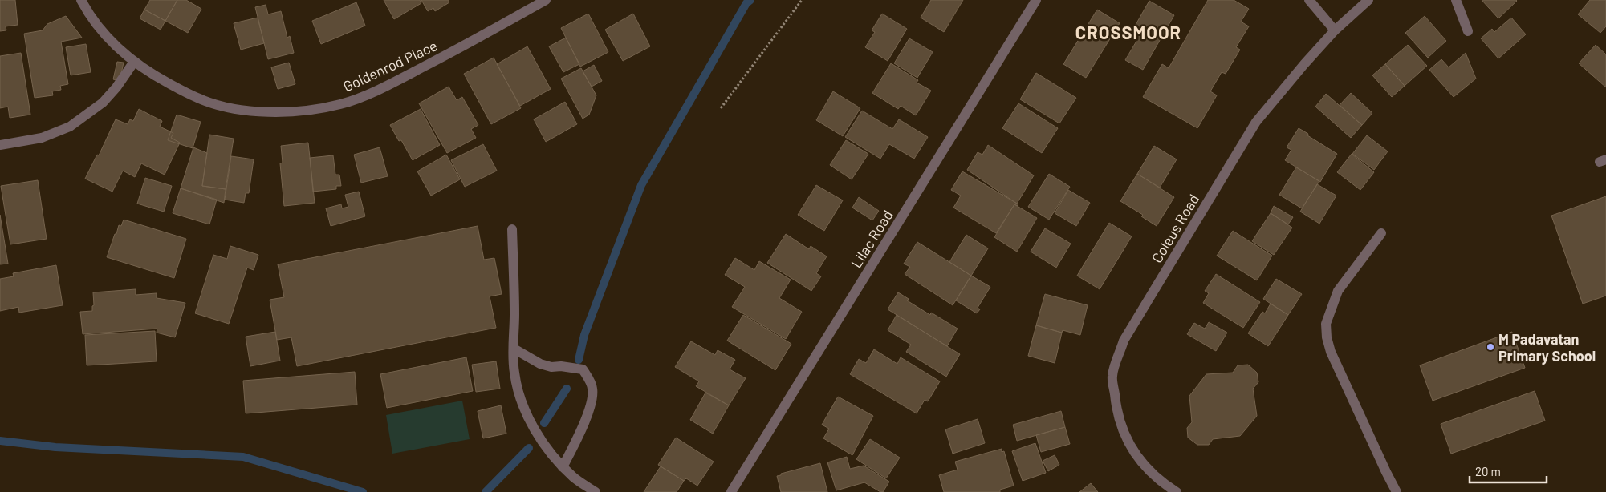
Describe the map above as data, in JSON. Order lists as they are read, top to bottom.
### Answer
{
  "streets": {
    "street": ["Goldenrod Place", "Coleus Road", "Lilac Road"]
  },
  "districts": ["CROSSMOOR"],
  "places": ["M Padavatan Primary School"],
  "scale_bar": "20 m"
}
